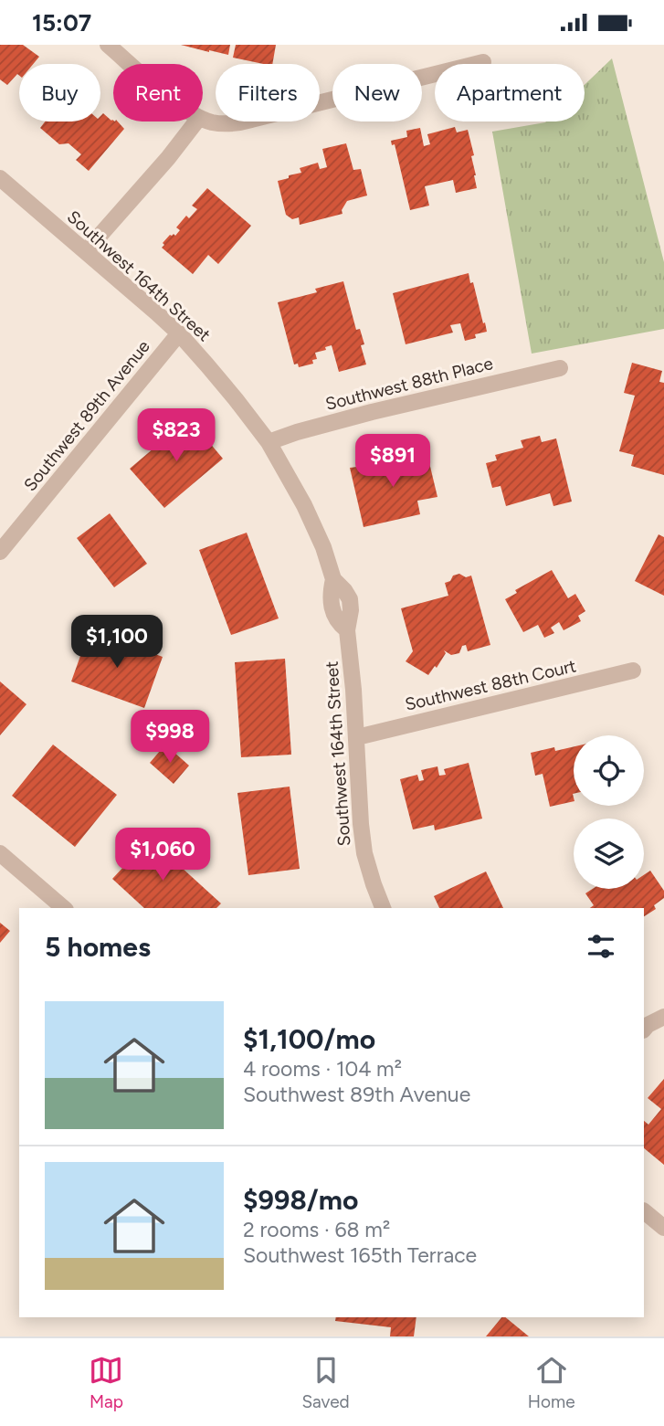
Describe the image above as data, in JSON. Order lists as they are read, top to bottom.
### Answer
{
  "streets": {
    "street": [
      "Southwest 164th Street",
      "Southwest 88th Place",
      "Southwest 89th Avenue",
      "Southwest 88th Court"
    ]
  },
  "crossings": [
    ["Southwest 164th Street", "Southwest 88th Place"],
    ["Southwest 164th Street", "Southwest 89th Avenue"],
    ["Southwest 164th Street", "Southwest 88th Court"]
  ],
  "page": {
    "status": "15:07",
    "chip": [
      "Buy",
      "Rent",
      "Filters",
      "New",
      "Apartment"
    ],
    "price": [
      "$823",
      "$891",
      "$1,100",
      "$998",
      "$1,060"
    ],
    "heading": "5 homes",
    "list": [
      {
        "name": "$1,100/mo",
        "note": "4 rooms · 104 m² · Southwest 89th Avenue"
      },
      {
        "name": "$998/mo",
        "note": "2 rooms · 68 m² · Southwest 165th Terrace"
      }
    ],
    "tabs": ["Map", "Saved", "Home"]
  }
}
